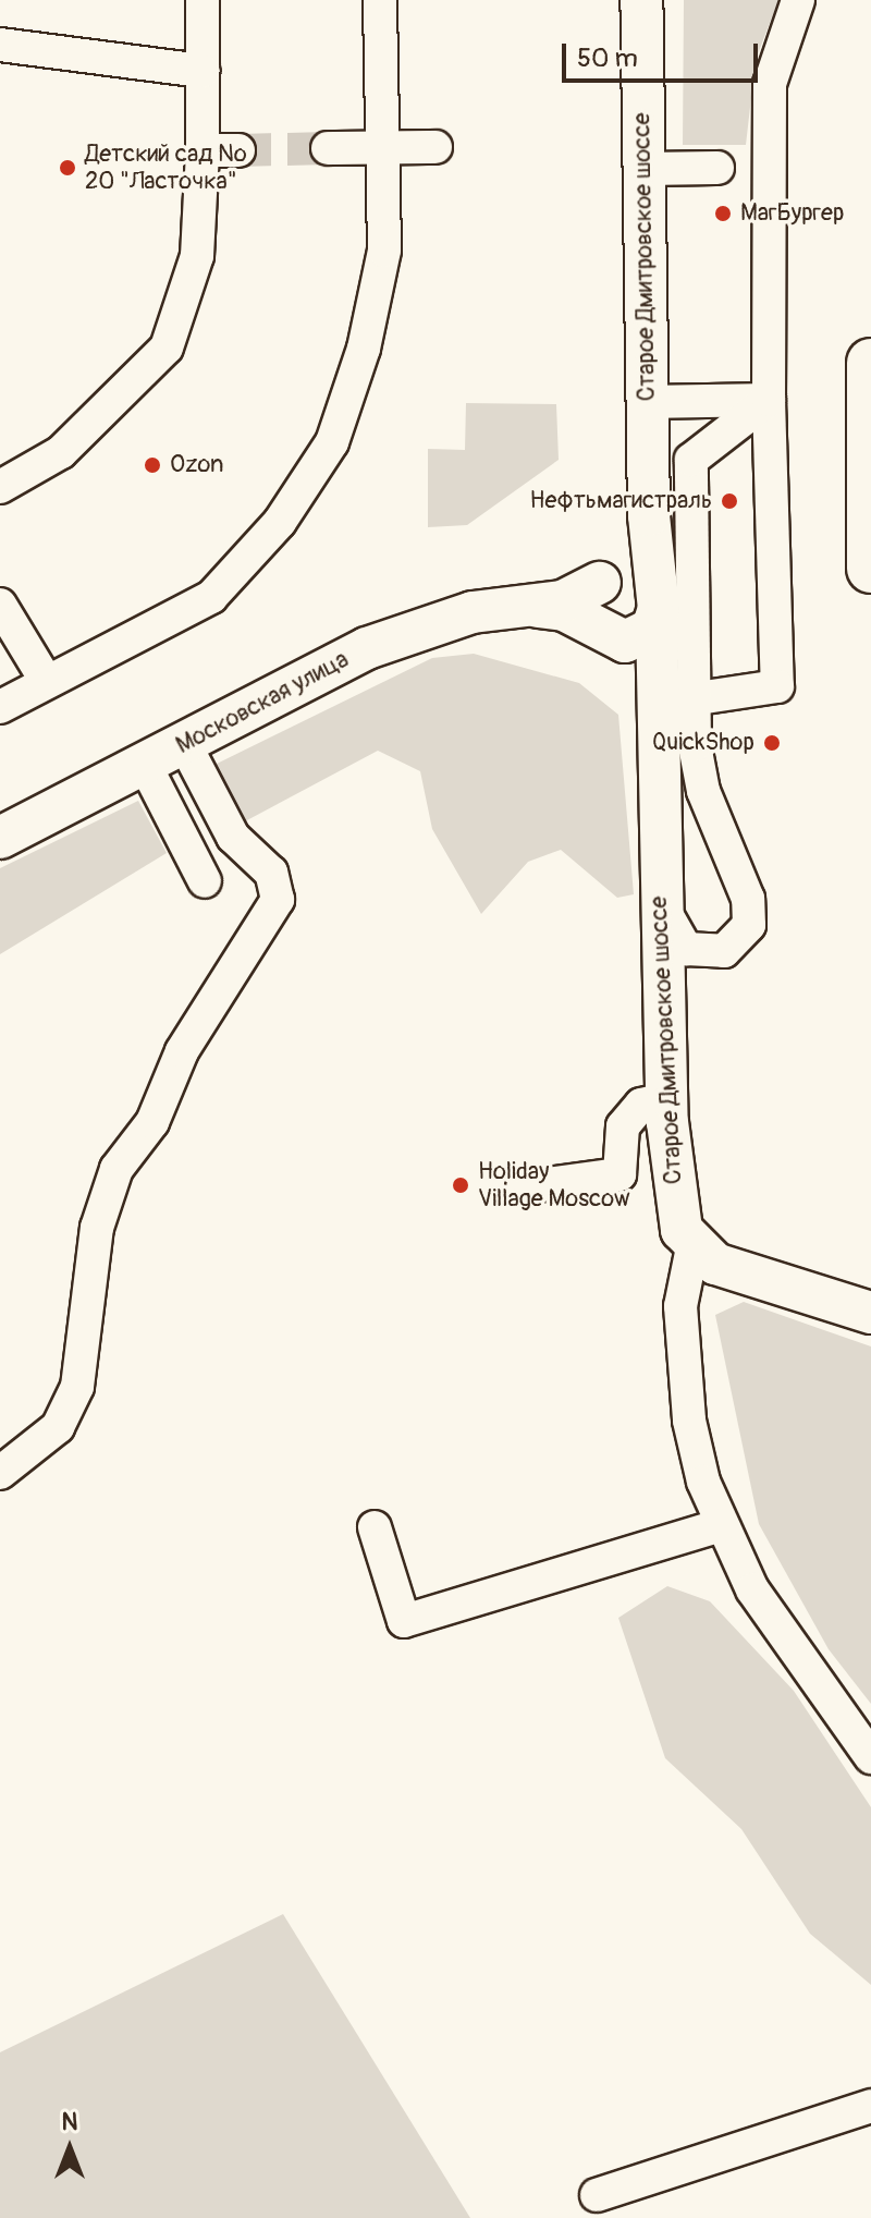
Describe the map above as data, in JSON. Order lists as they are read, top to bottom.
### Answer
{
  "streets": {
    "main road": ["Старое Дмитровское шоссе", "Московская улица"]
  },
  "crossings": [
    ["Старое Дмитровское шоссе", "Московская улица"]
  ],
  "places": [
    "Детский сад № 20 \"Ласточка\"",
    "МагБургер",
    "Ozon",
    "Нефтьмагистраль",
    "QuickShop",
    "Holiday Village Moscow"
  ],
  "scale_bar": "50 m",
  "north": "top"
}
